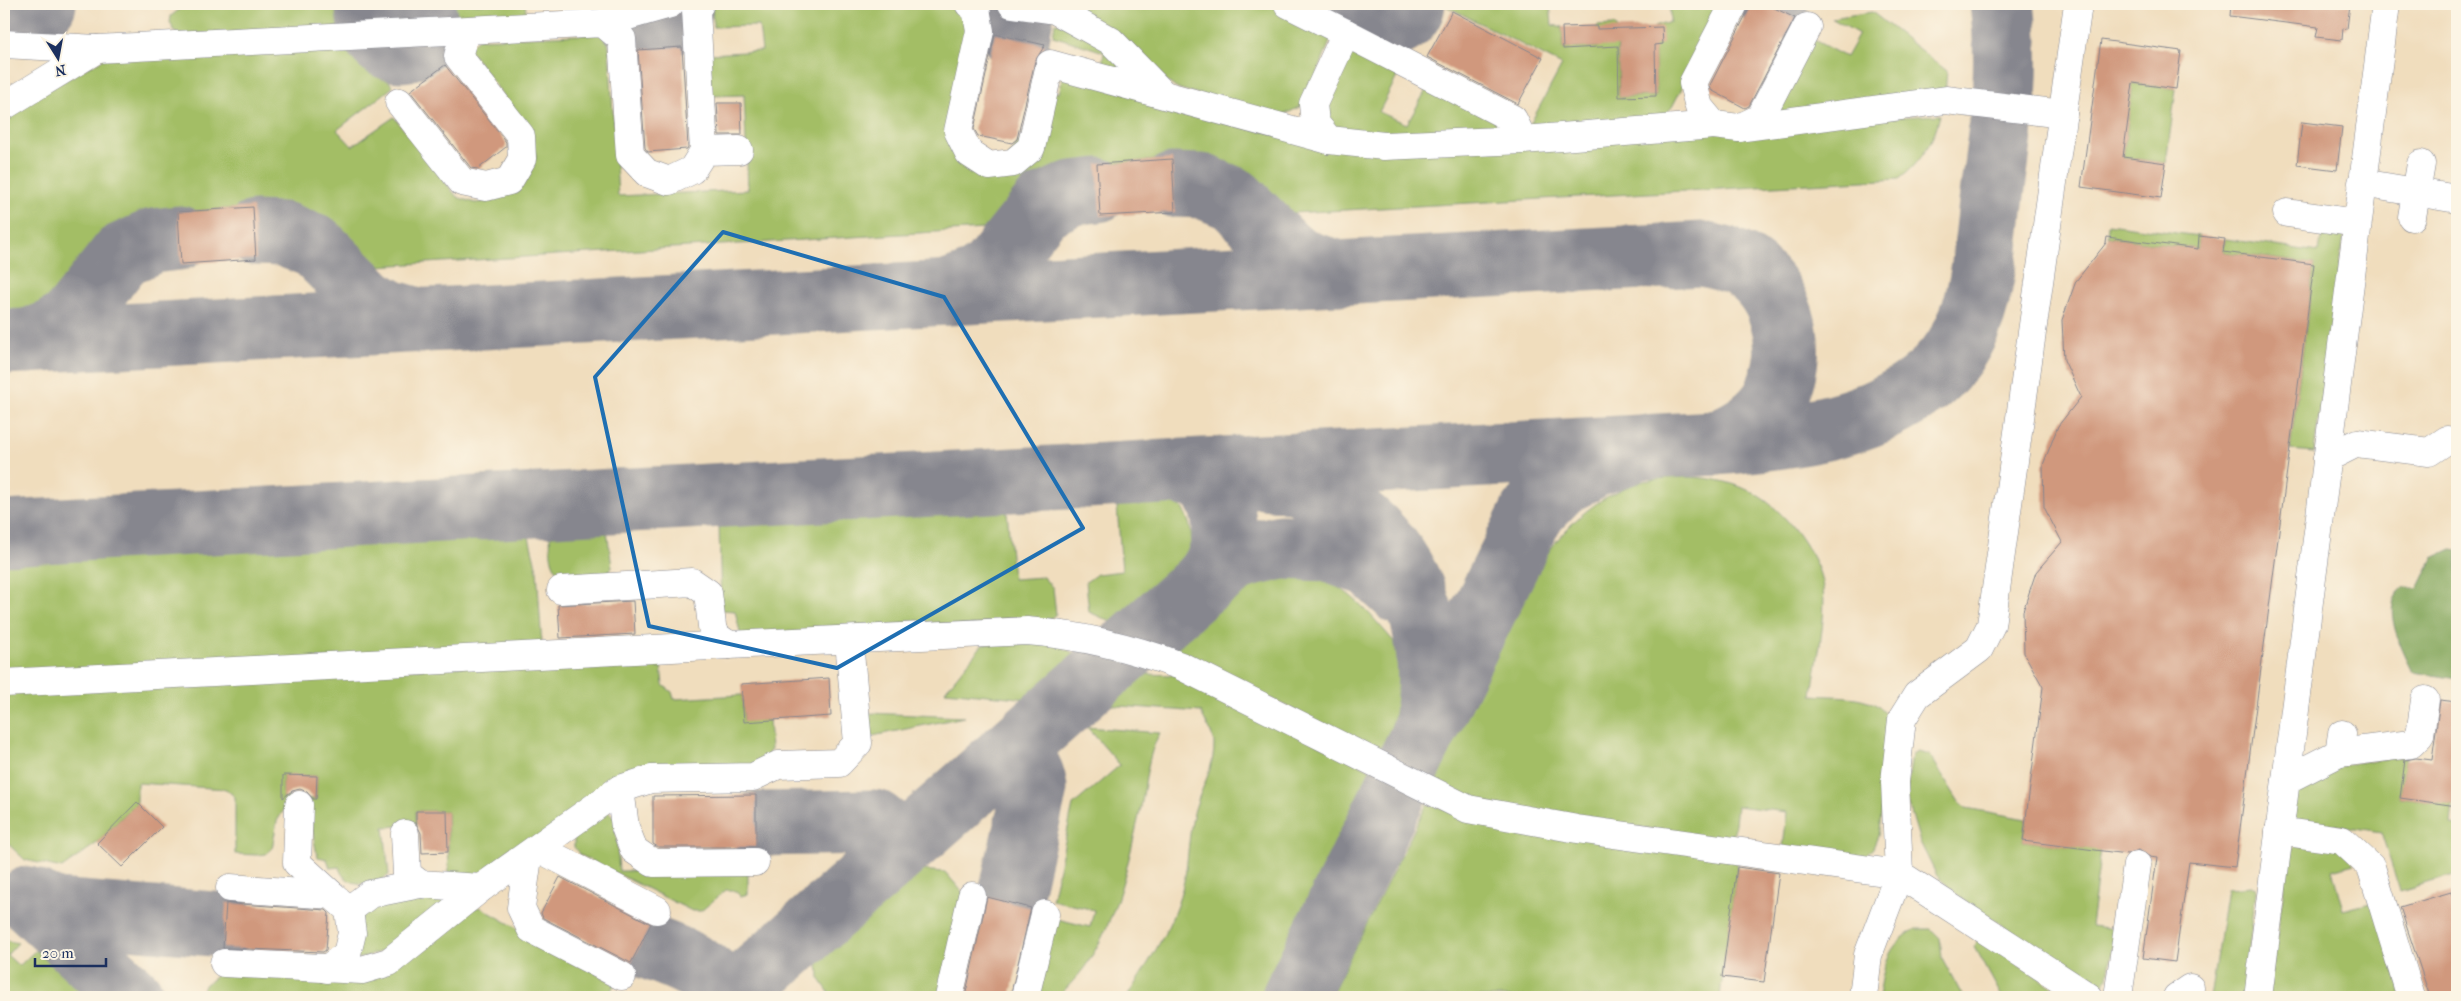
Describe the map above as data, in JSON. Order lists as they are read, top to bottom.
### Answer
{
  "scale_bar": "20 m",
  "north": "bottom"
}
